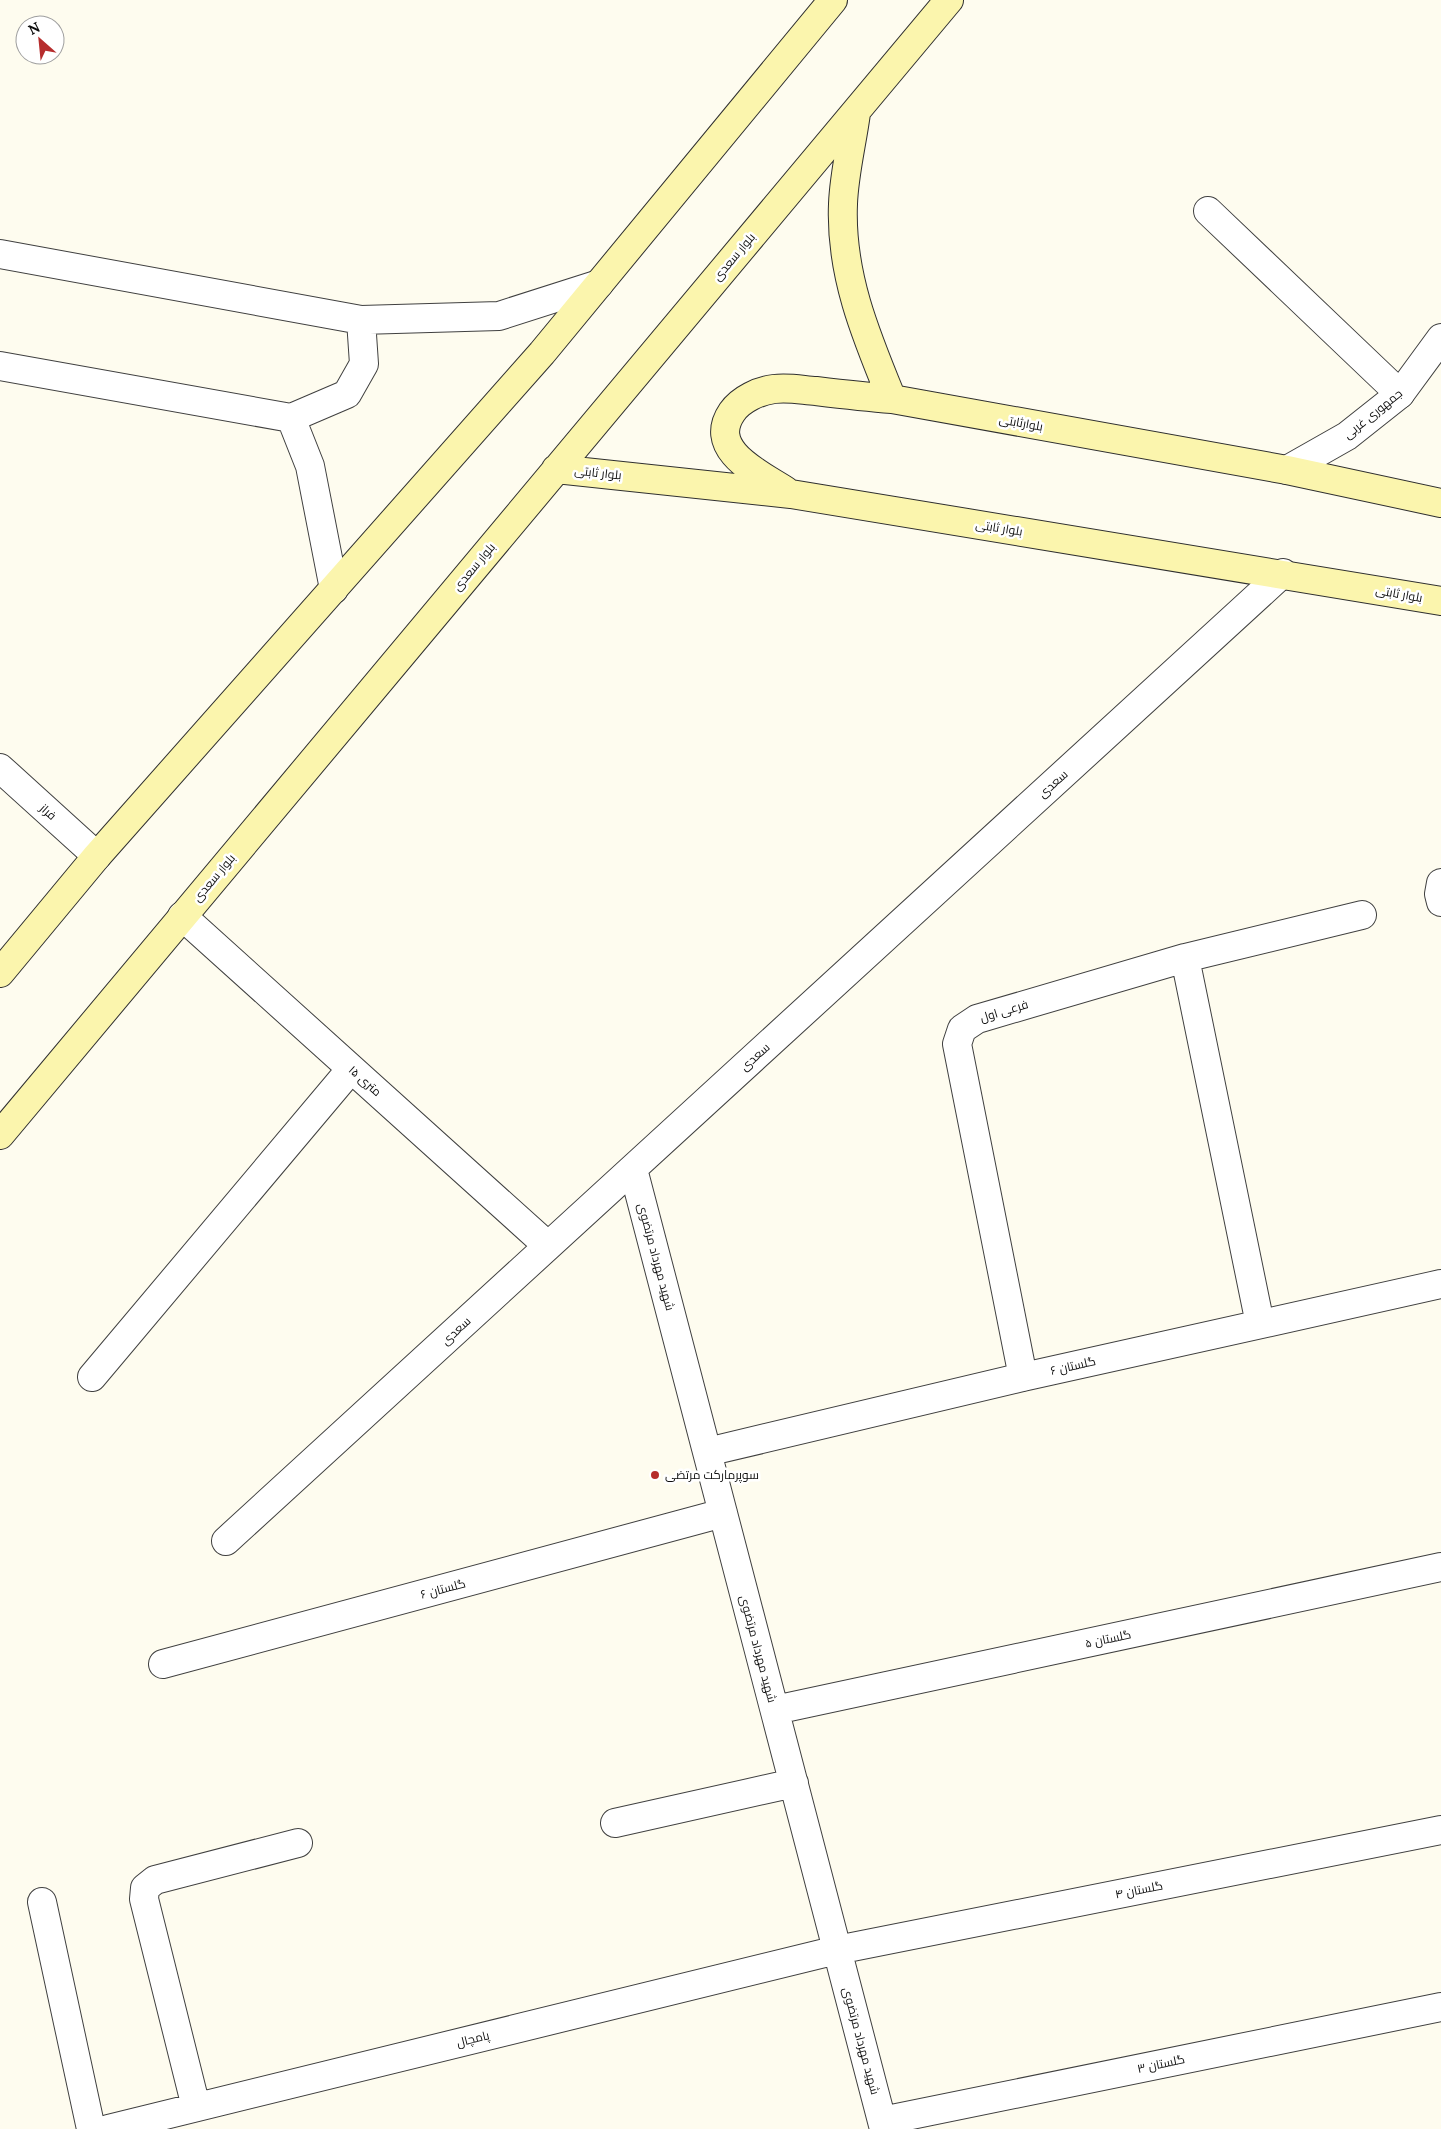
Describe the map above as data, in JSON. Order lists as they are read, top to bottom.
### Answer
{
  "streets": {
    "main road": ["بلوار سعدی", "بلوارثابتی", "بلوار ثابتی"],
    "street": [
      "جمهوری غربی",
      "سعدی",
      "فراز",
      "فرعی اول",
      "۱۵ متری",
      "شهید مهرداد مرتضوی",
      "گلستان ۶",
      "گلستان ۵",
      "گلستان ۴",
      "پامچال",
      "گلستان ۳"
    ]
  },
  "crossings": [
    ["بلوار سعدی", "بلوار ثابتی"],
    ["بلوار سعدی", "۱۵ متری"],
    ["جمهوری غربی", "بلوارثابتی"],
    ["بلوارثابتی", "بلوار ثابتی"],
    ["بلوار ثابتی", "سعدی"],
    ["سعدی", "۱۵ متری"],
    ["سعدی", "شهید مهرداد مرتضوی"],
    ["فرعی اول", "گلستان ۶"],
    ["شهید مهرداد مرتضوی", "گلستان ۶"],
    ["شهید مهرداد مرتضوی", "گلستان ۵"],
    ["شهید مهرداد مرتضوی", "گلستان ۴"],
    ["شهید مهرداد مرتضوی", "پامچال"],
    ["شهید مهرداد مرتضوی", "گلستان ۳"],
    ["گلستان ۴", "پامچال"]
  ],
  "places": ["سوپرمارکت مرتضی"],
  "north": "top left"
}
